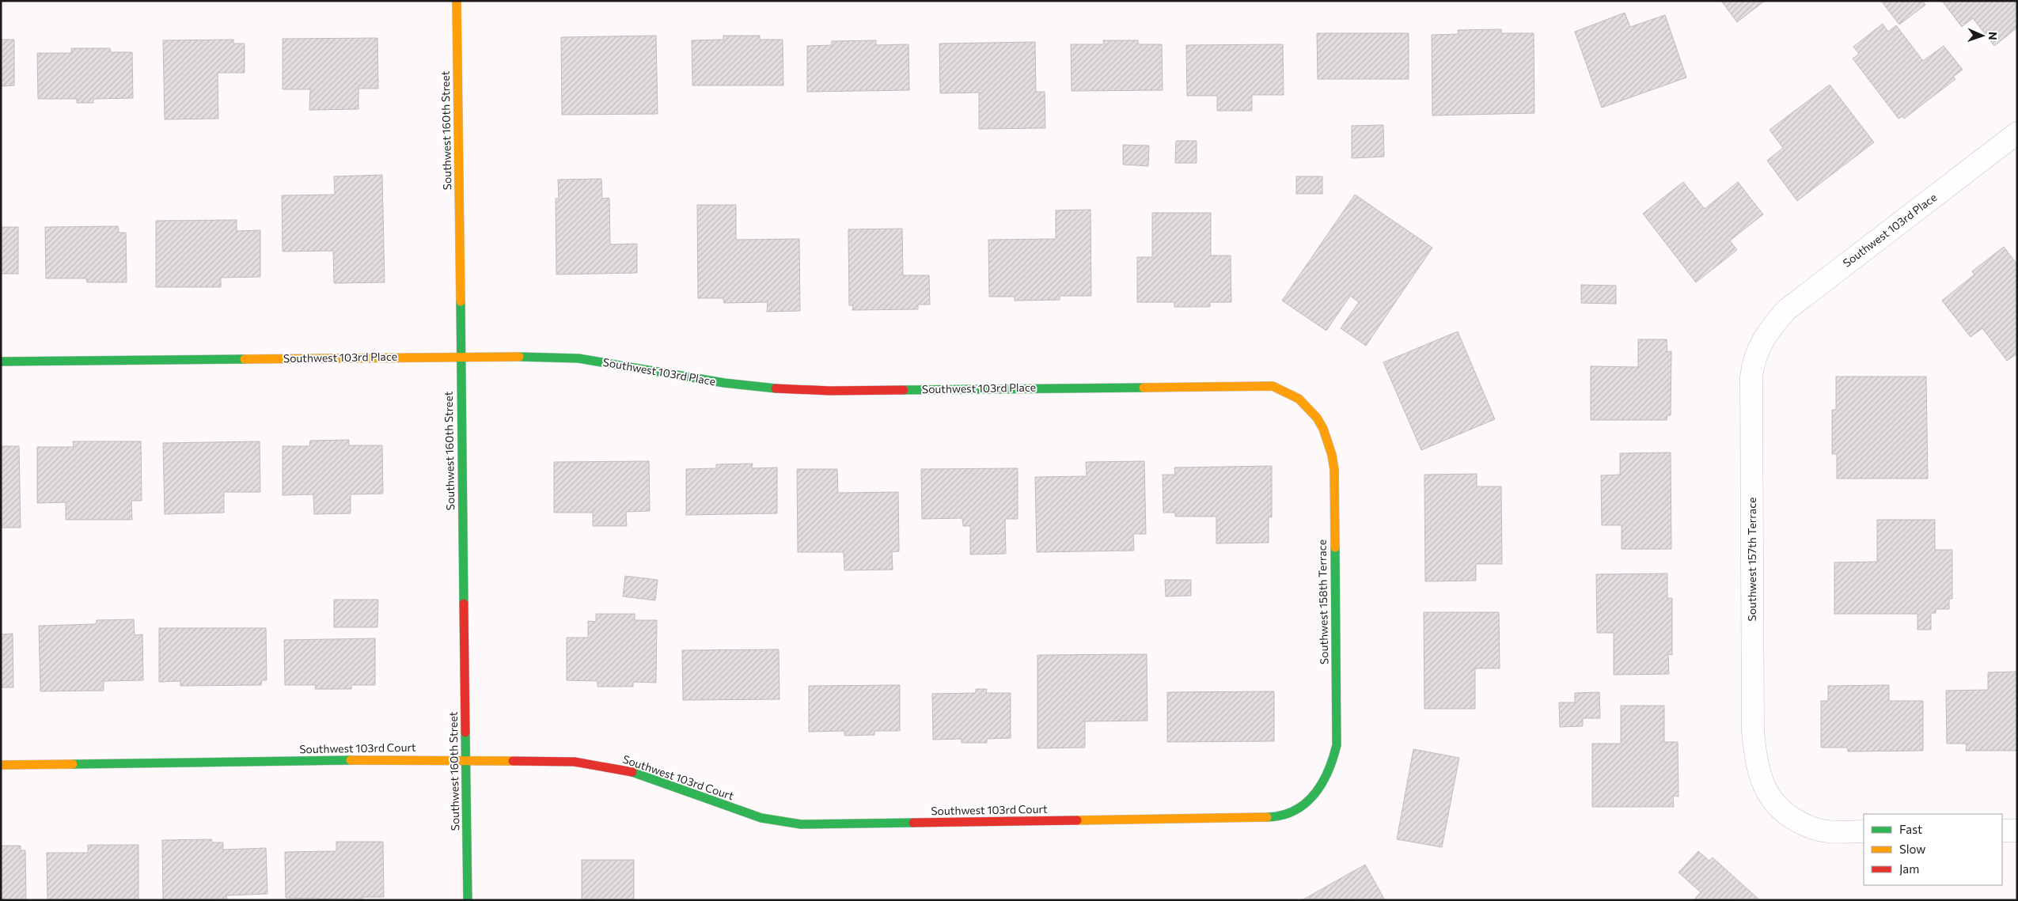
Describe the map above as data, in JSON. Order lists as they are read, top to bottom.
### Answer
{
  "streets": {
    "street": [
      "Southwest 160th Street",
      "Southwest 103rd Place",
      "Southwest 157th Terrace",
      "Southwest 158th Terrace",
      "Southwest 103rd Court"
    ]
  },
  "crossings": [
    ["Southwest 160th Street", "Southwest 103rd Place"],
    ["Southwest 160th Street", "Southwest 103rd Court"],
    ["Southwest 103rd Place", "Southwest 157th Terrace"],
    ["Southwest 103rd Place", "Southwest 158th Terrace"],
    ["Southwest 158th Terrace", "Southwest 103rd Court"]
  ],
  "legend": ["Fast", "Slow", "Jam"],
  "north": "right"
}
